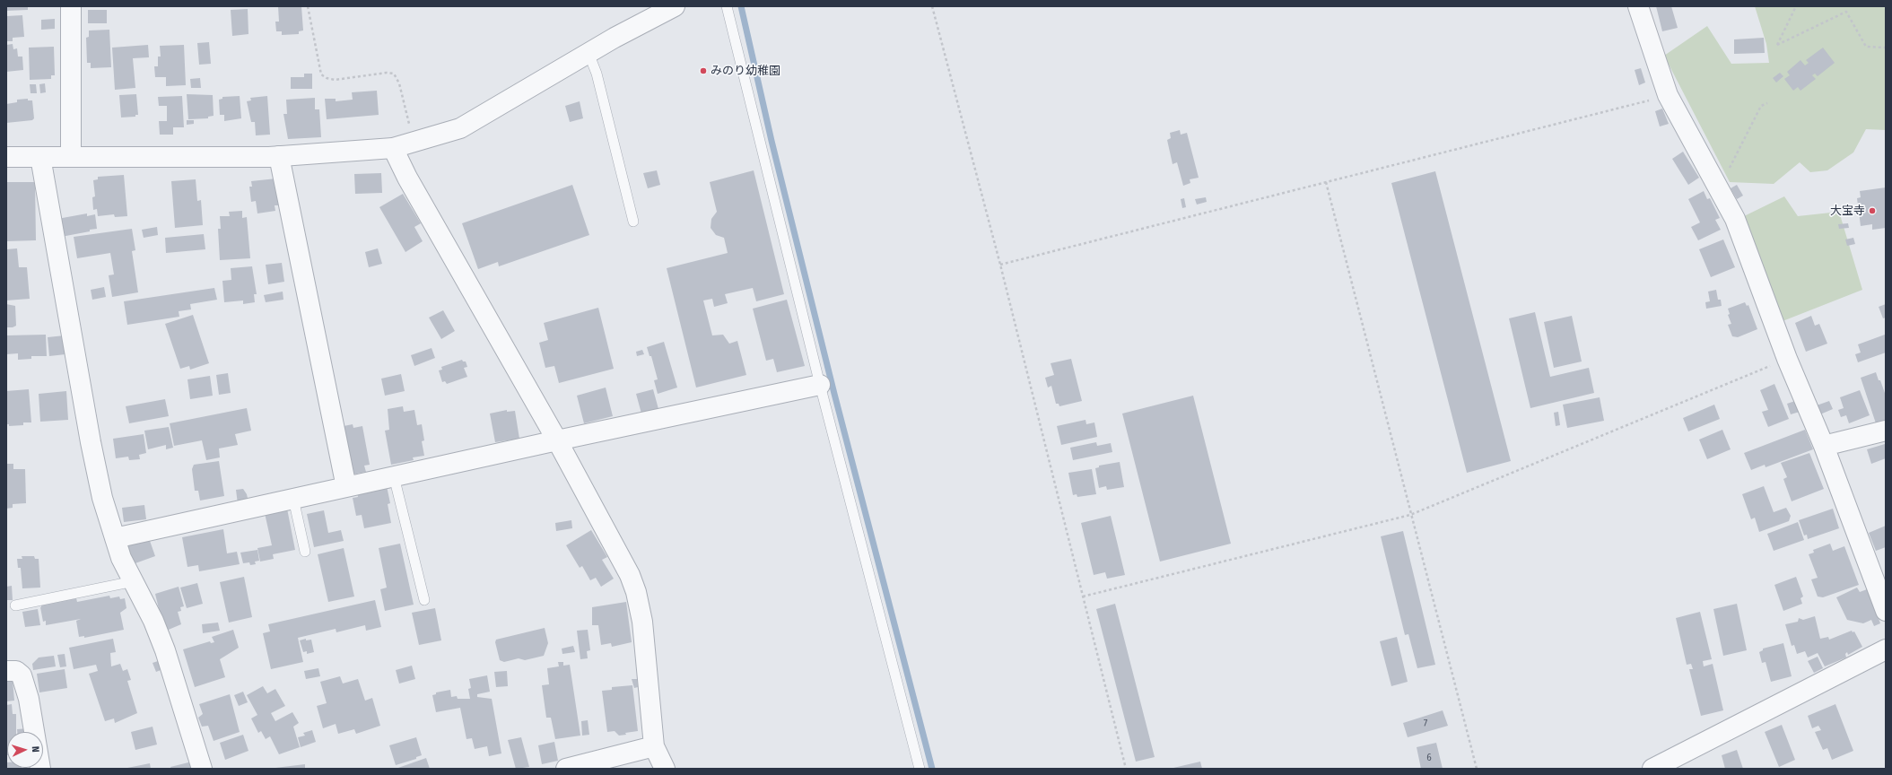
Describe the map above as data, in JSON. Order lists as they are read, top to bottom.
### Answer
{
  "places": ["みのり幼稚園", "大宝寺"],
  "house_numbers": ["7", "6"],
  "north": "right"
}
